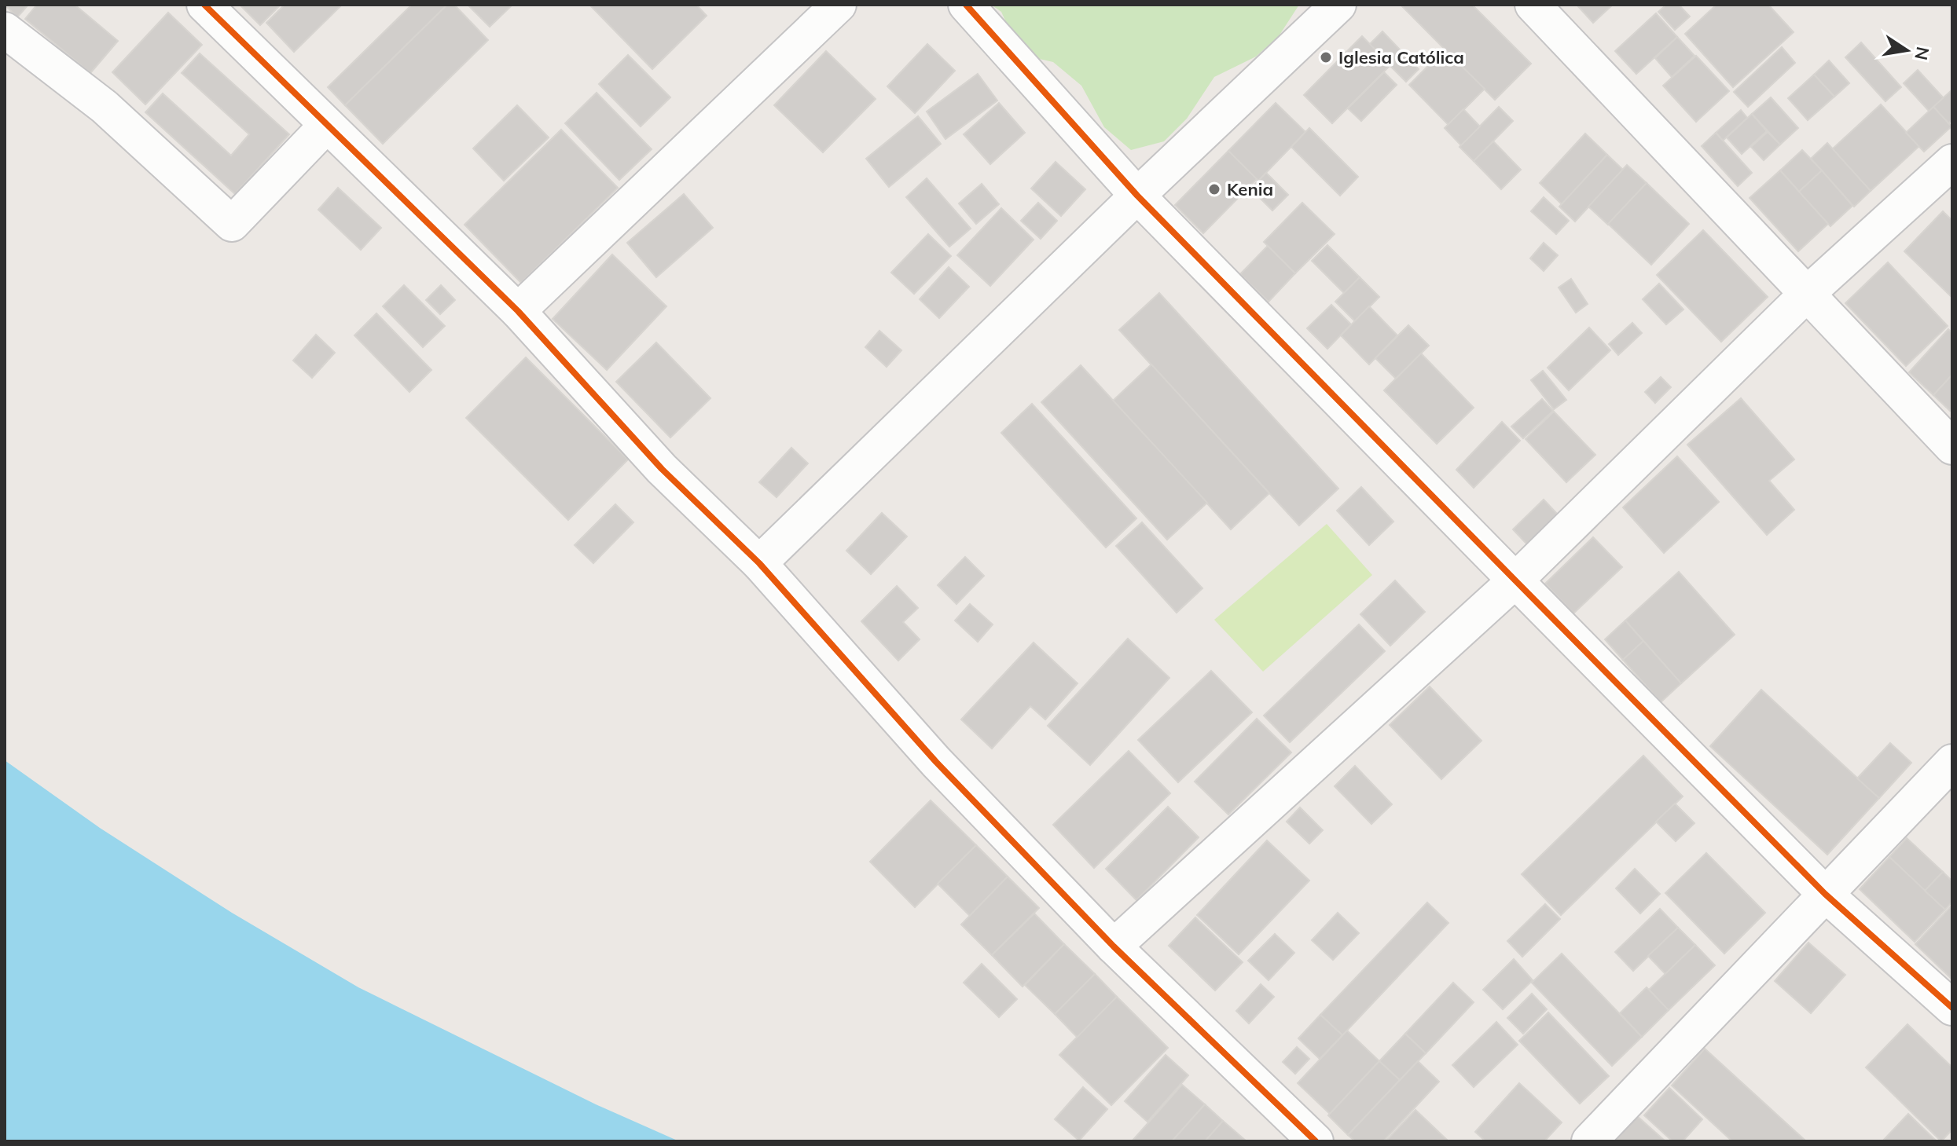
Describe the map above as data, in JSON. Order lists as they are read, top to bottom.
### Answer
{
  "places": ["Iglesia Católica", "Kenia"],
  "north": "right"
}
